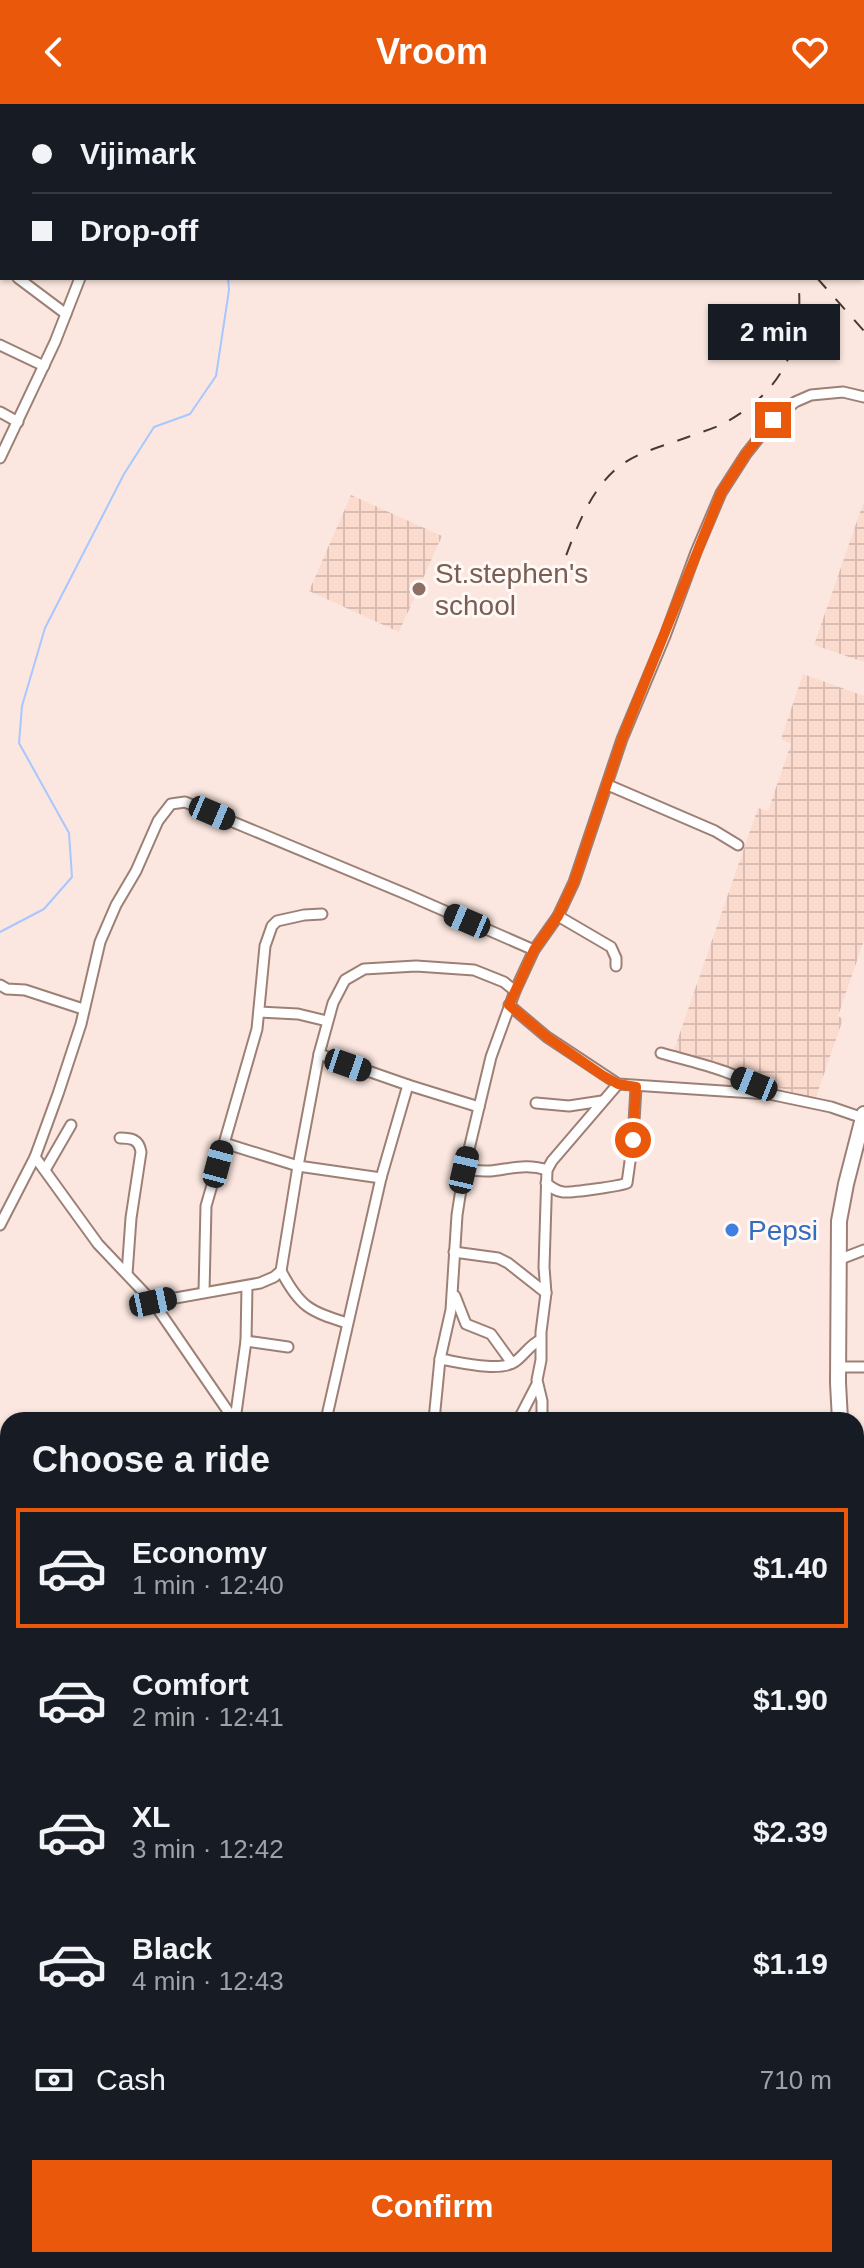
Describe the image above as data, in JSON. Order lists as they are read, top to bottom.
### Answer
{
  "places": ["St.stephen's school", "Pepsi"],
  "page": {
    "header": "Vroom",
    "banner": ["Vijimark", "Drop-off"],
    "bubble": "2 min",
    "heading": "Choose a ride",
    "list": [
      {
        "name": "Economy",
        "note": "1 min · 12:40",
        "value": "$1.40"
      },
      {
        "name": "Comfort",
        "note": "2 min · 12:41",
        "value": "$1.90"
      },
      {
        "name": "XL",
        "note": "3 min · 12:42",
        "value": "$2.39"
      },
      {
        "name": "Black",
        "note": "4 min · 12:43",
        "value": "$1.19"
      }
    ],
    "pay": ["Cash", "710 m"],
    "buttons": "Confirm"
  }
}
